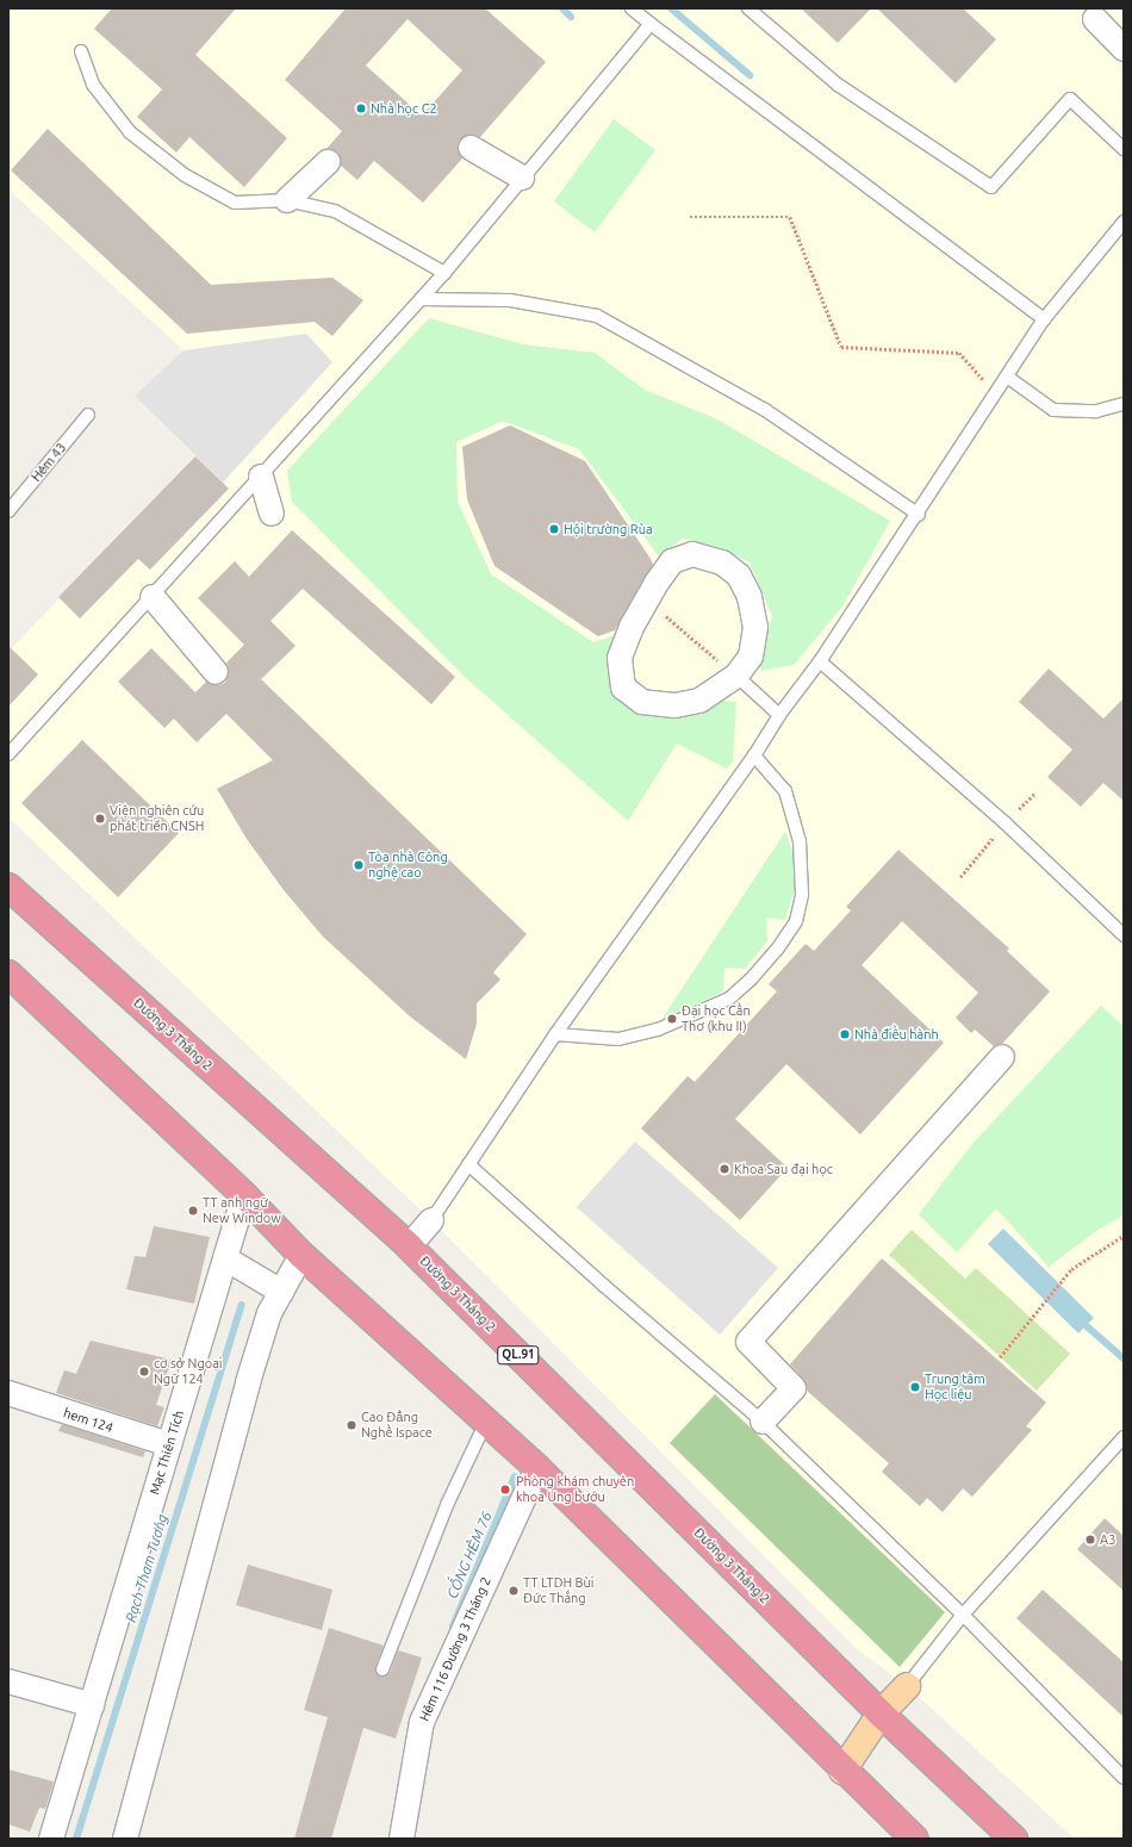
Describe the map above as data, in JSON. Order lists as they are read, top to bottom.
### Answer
{
  "streets": {
    "highway": ["Đường 3 Tháng 2", "QL.91"],
    "street": ["hem 124", "Mạc Thiên Tích", "Hẻm 116 Đường 3 Tháng 2"],
    "lane": ["Hẻm 43"]
  },
  "crossings": [
    ["hem 124", "Mạc Thiên Tích"]
  ],
  "water": ["CỐNG HẺM 76", "Rạch Tham Tướng"],
  "places": [
    "Nhà học C2",
    "Hội trường Rùa",
    "Viện nghiên cứu phát triển CNSH",
    "Tòa nhà Công nghệ cao",
    "Đại học Cần Thơ (khu II)",
    "Nhà điều hành",
    "Khoa Sau đại học",
    "TT anh ngữ New Window",
    "cơ sở Ngoại Ngữ 124",
    "Trung tâm Học liệu",
    "Cao Đẳng Nghề Ispace",
    "Phòng khám chuyên khoa Ung bướu",
    "A3",
    "TT LTDH Bùi Đức Thắng"
  ]
}
